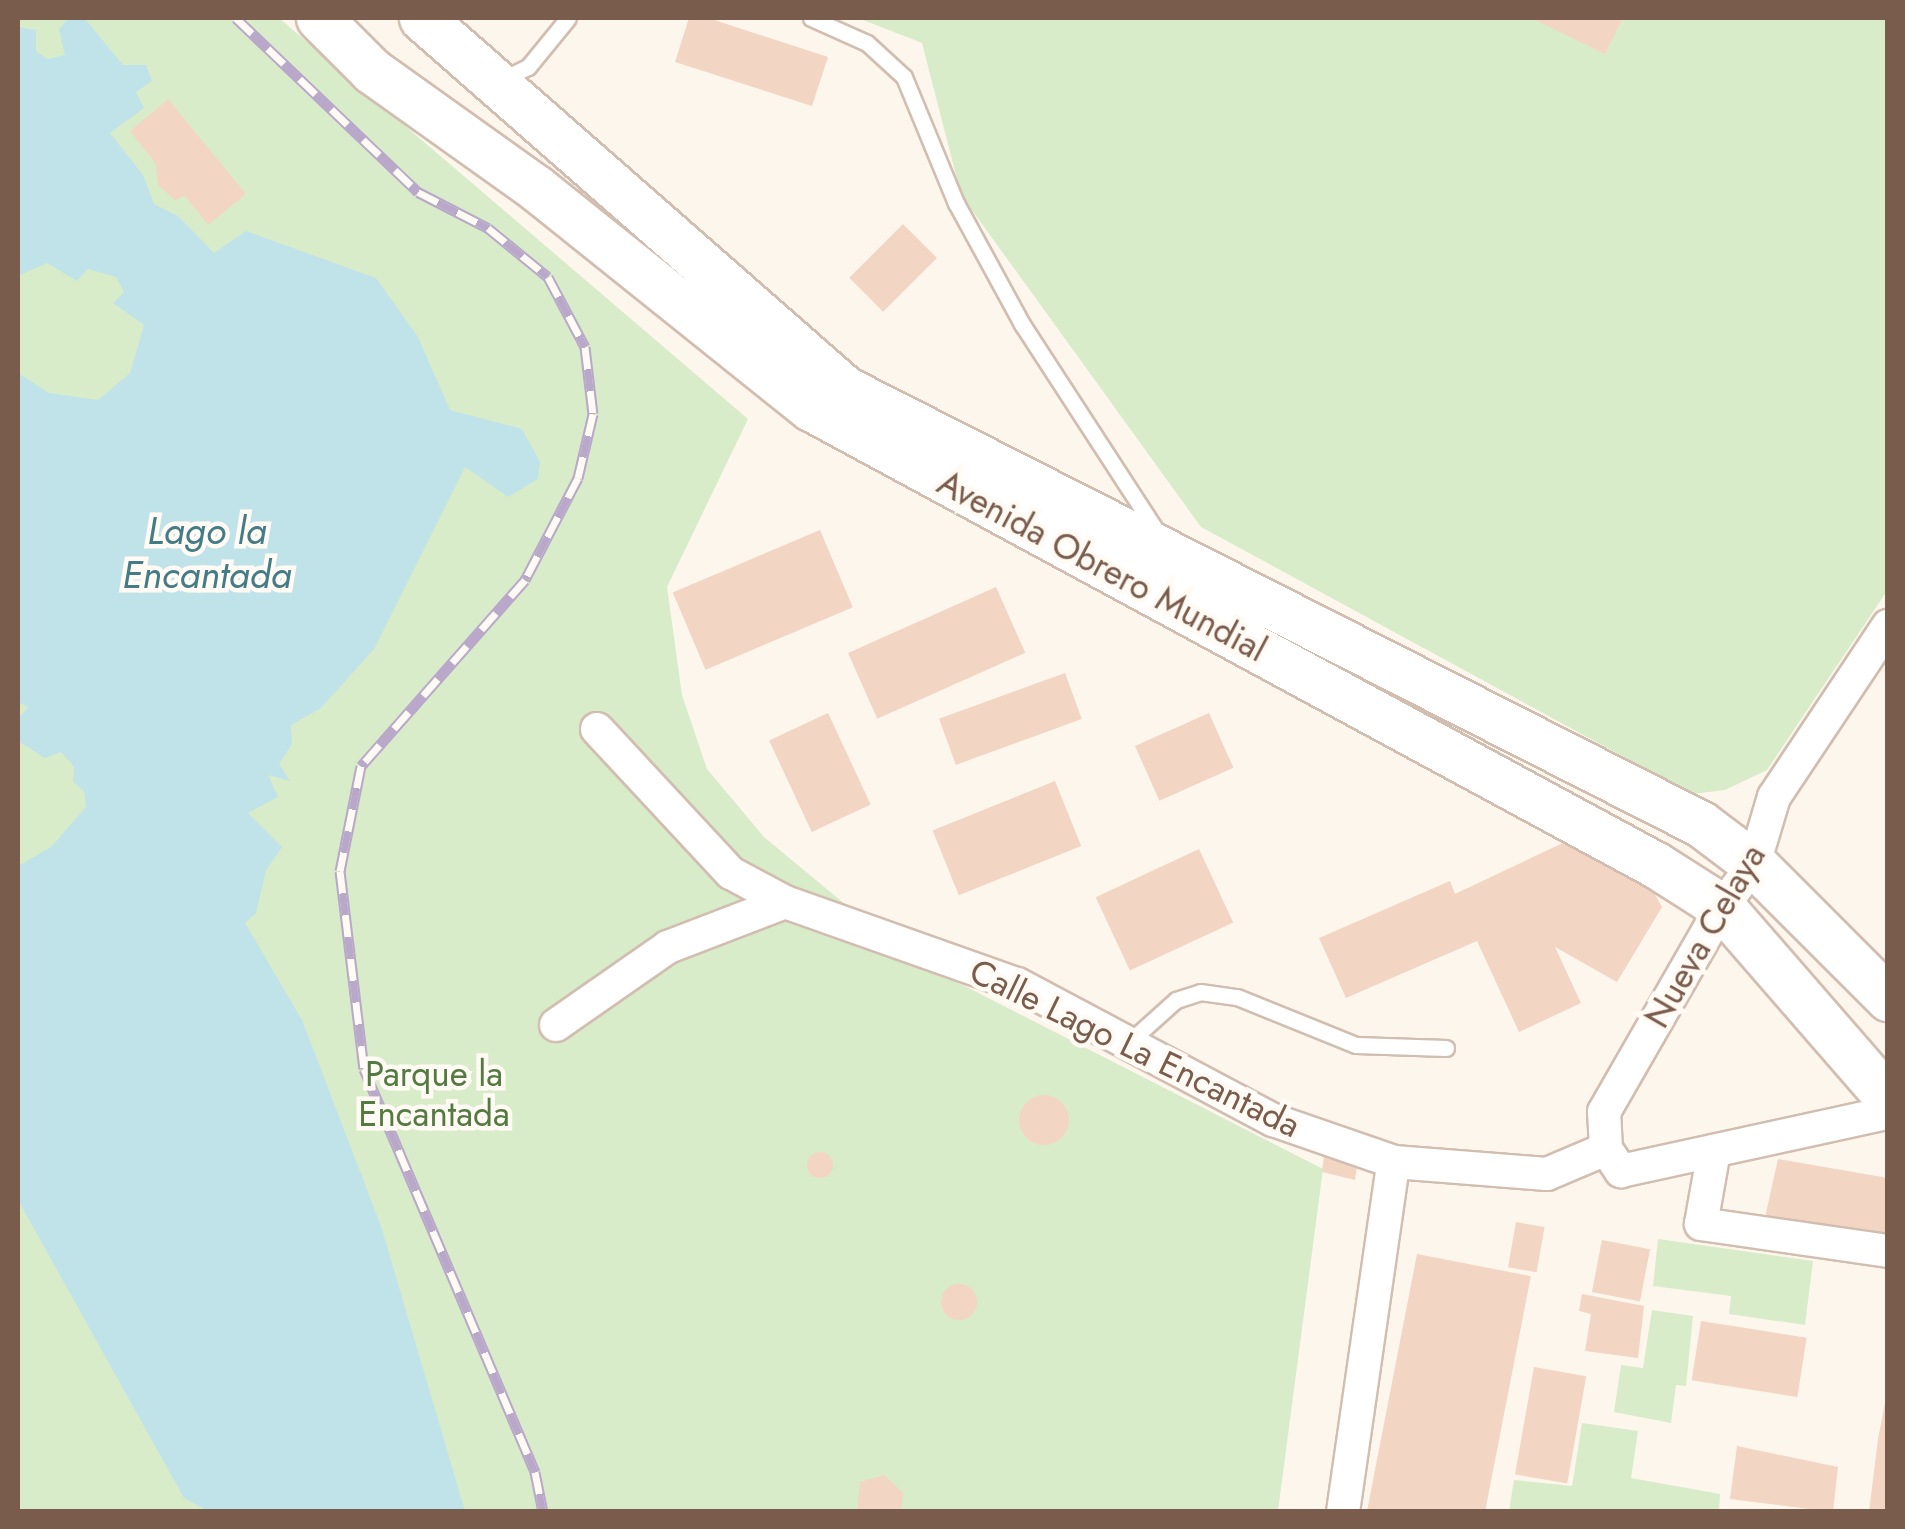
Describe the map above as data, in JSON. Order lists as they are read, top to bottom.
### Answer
{
  "streets": {
    "main road": ["Avenida Obrero Mundial"],
    "street": ["Nueva Celaya", "Calle Lago La Encantada"]
  },
  "crossings": [
    ["Avenida Obrero Mundial", "Nueva Celaya"],
    ["Nueva Celaya", "Calle Lago La Encantada"]
  ],
  "water": ["Lago la Encantada"],
  "parks": ["Parque la Encantada"]
}
